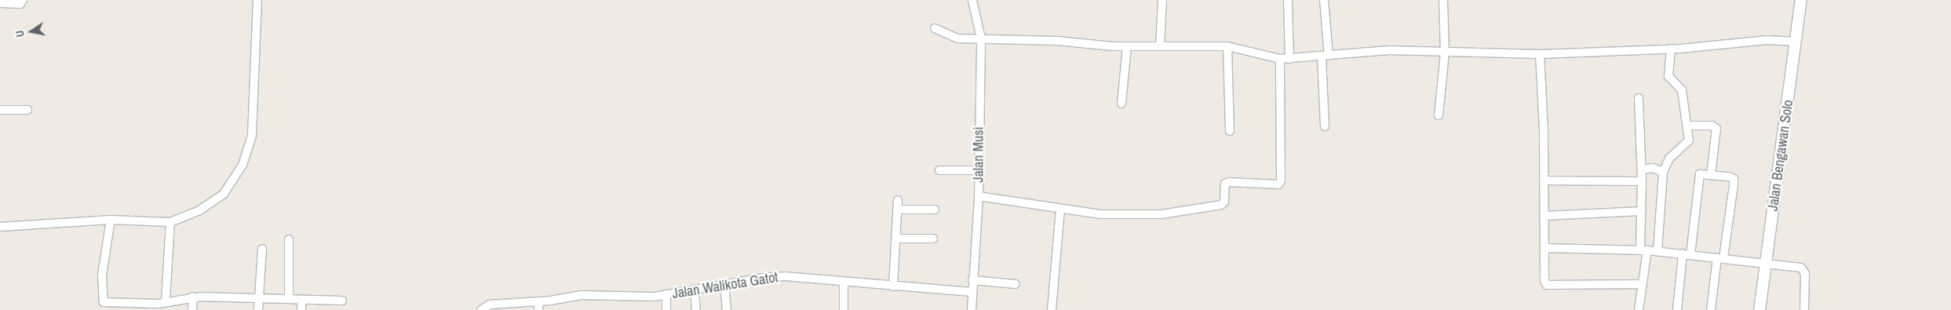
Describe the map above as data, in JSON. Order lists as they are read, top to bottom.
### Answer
{
  "streets": {
    "main road": ["Jalan Bengawan Solo"],
    "street": ["Jalan Musi", "Jalan Walikota Gatot"]
  },
  "crossings": [
    ["Jalan Musi", "Jalan Walikota Gatot"]
  ],
  "north": "left"
}
